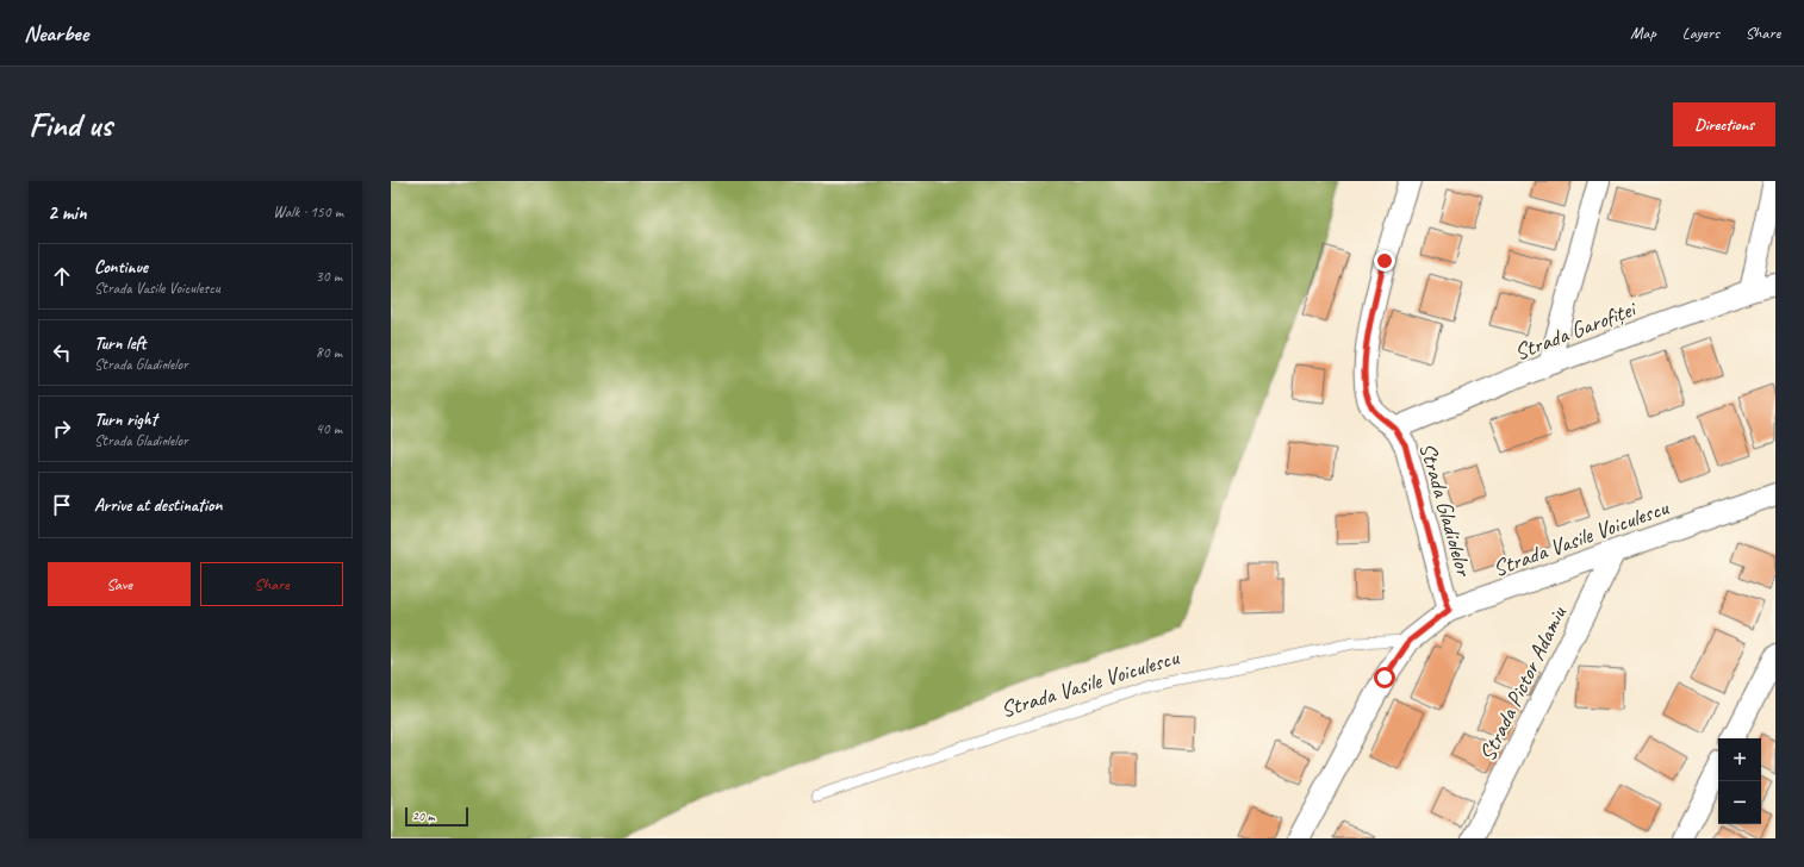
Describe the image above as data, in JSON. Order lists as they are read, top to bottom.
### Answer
{
  "streets": {
    "street": [
      "Strada Garofiței",
      "Strada Gladiolelor",
      "Strada Vasile Voiculescu",
      "Strada Pictor Adamiu"
    ]
  },
  "crossings": [
    ["Strada Garofiței", "Strada Gladiolelor"],
    ["Strada Gladiolelor", "Strada Vasile Voiculescu"],
    ["Strada Vasile Voiculescu", "Strada Pictor Adamiu"]
  ],
  "scale_bar": "20 m",
  "page": {
    "header": "Nearbee",
    "nav": ["Map", "Layers", "Share"],
    "buttons": [
      "Directions",
      ["Save", "Share"]
    ],
    "title": "Find us",
    "heading": ["2 min", "Walk · 150 m"],
    "list": [
      ["Continue", "Strada Vasile Voiculescu", "30 m"],
      ["Turn left", "Strada Gladiolelor", "80 m"],
      ["Turn right", "Strada Gladiolelor", "40 m"],
      "Arrive at destination"
    ],
    "map_buttons": ["+", "−"],
    "scale": "20 m"
  }
}
